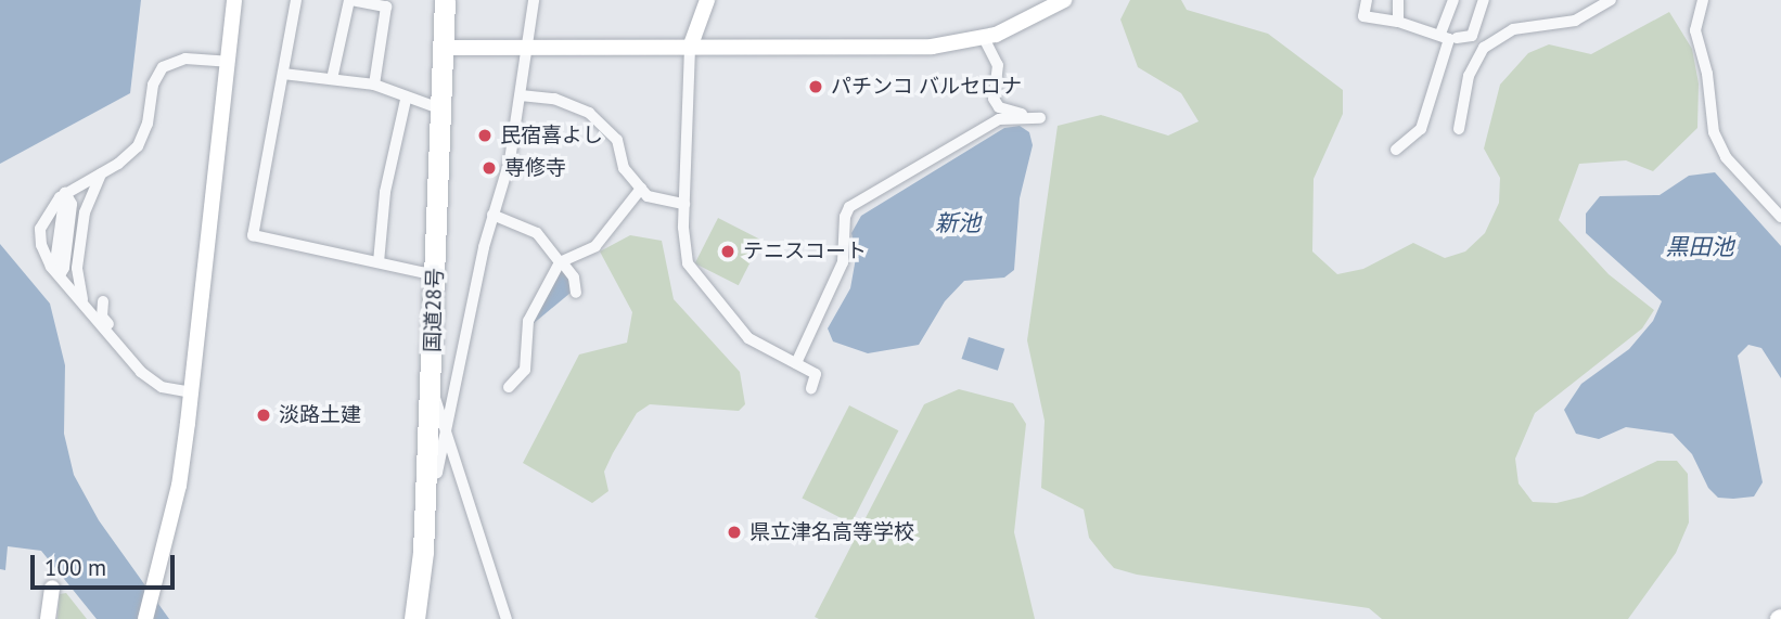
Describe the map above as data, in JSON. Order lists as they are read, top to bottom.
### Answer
{
  "streets": {
    "highway": ["国道28号"]
  },
  "water": ["新池", "黒田池"],
  "places": [
    "パチンコ バルセロナ",
    "民宿喜よし",
    "専修寺",
    "テニスコート",
    "淡路土建",
    "県立津名高等学校"
  ],
  "scale_bar": "100 m"
}
